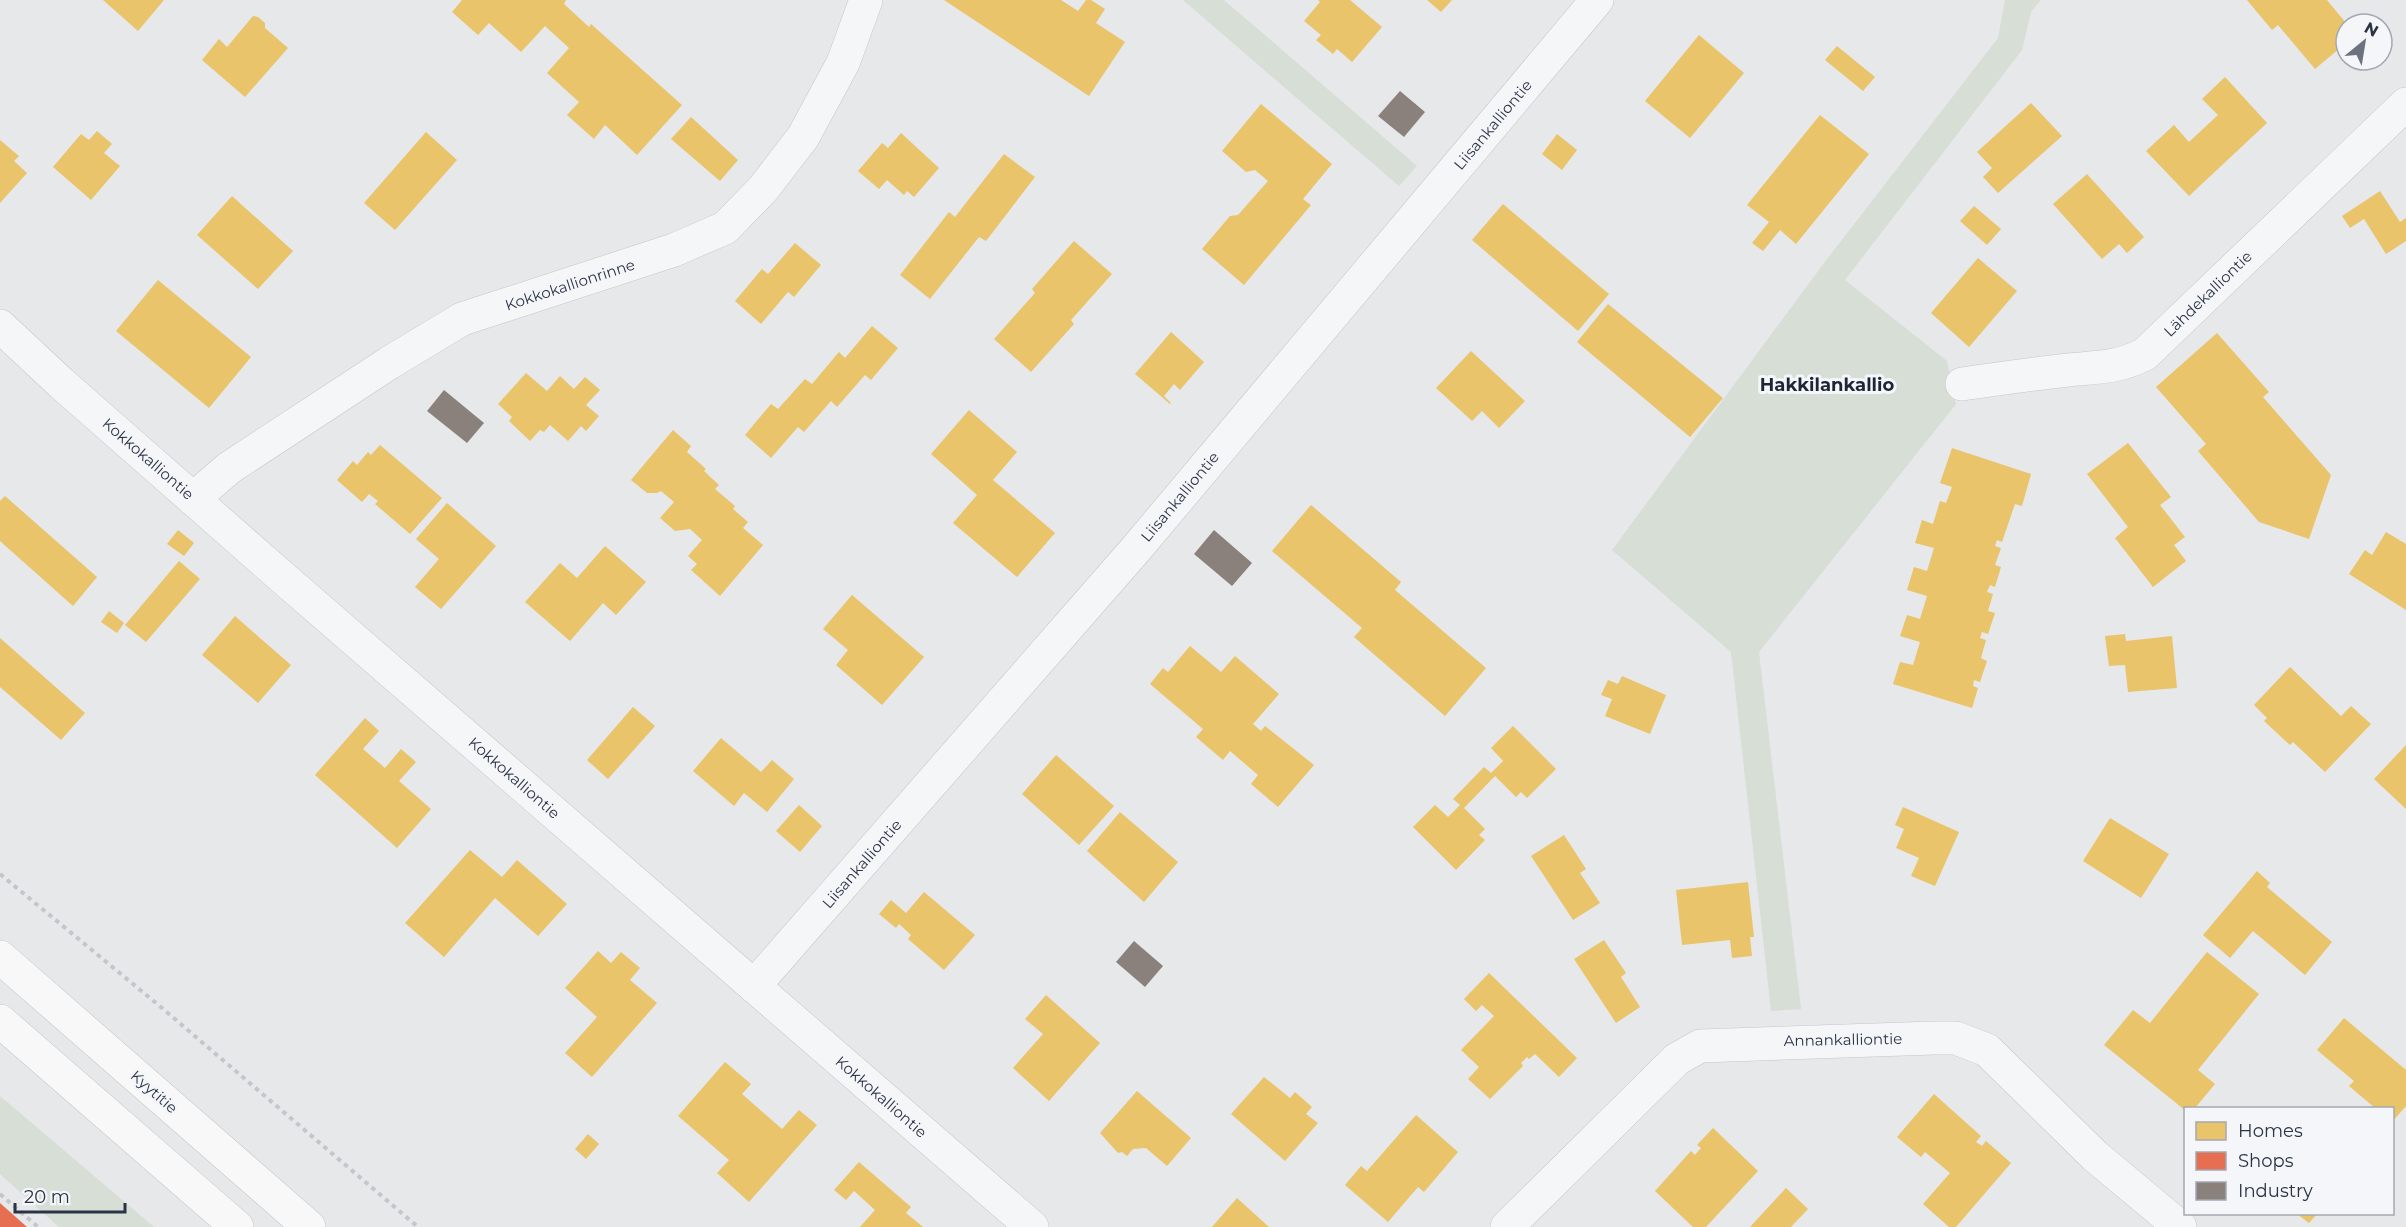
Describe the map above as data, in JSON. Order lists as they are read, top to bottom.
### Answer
{
  "streets": {
    "main road": ["Kyytitie"],
    "street": [
      "Liisankalliontie",
      "Kokkokallionrinne",
      "Lähdekalliontie",
      "Kokkokalliontie",
      "Annankalliontie"
    ]
  },
  "crossings": [
    ["Liisankalliontie", "Kokkokalliontie"],
    ["Kokkokallionrinne", "Kokkokalliontie"]
  ],
  "districts": ["Hakkilankallio"],
  "legend": ["Homes", "Shops", "Industry"],
  "scale_bar": "20 m",
  "north": "top right"
}
